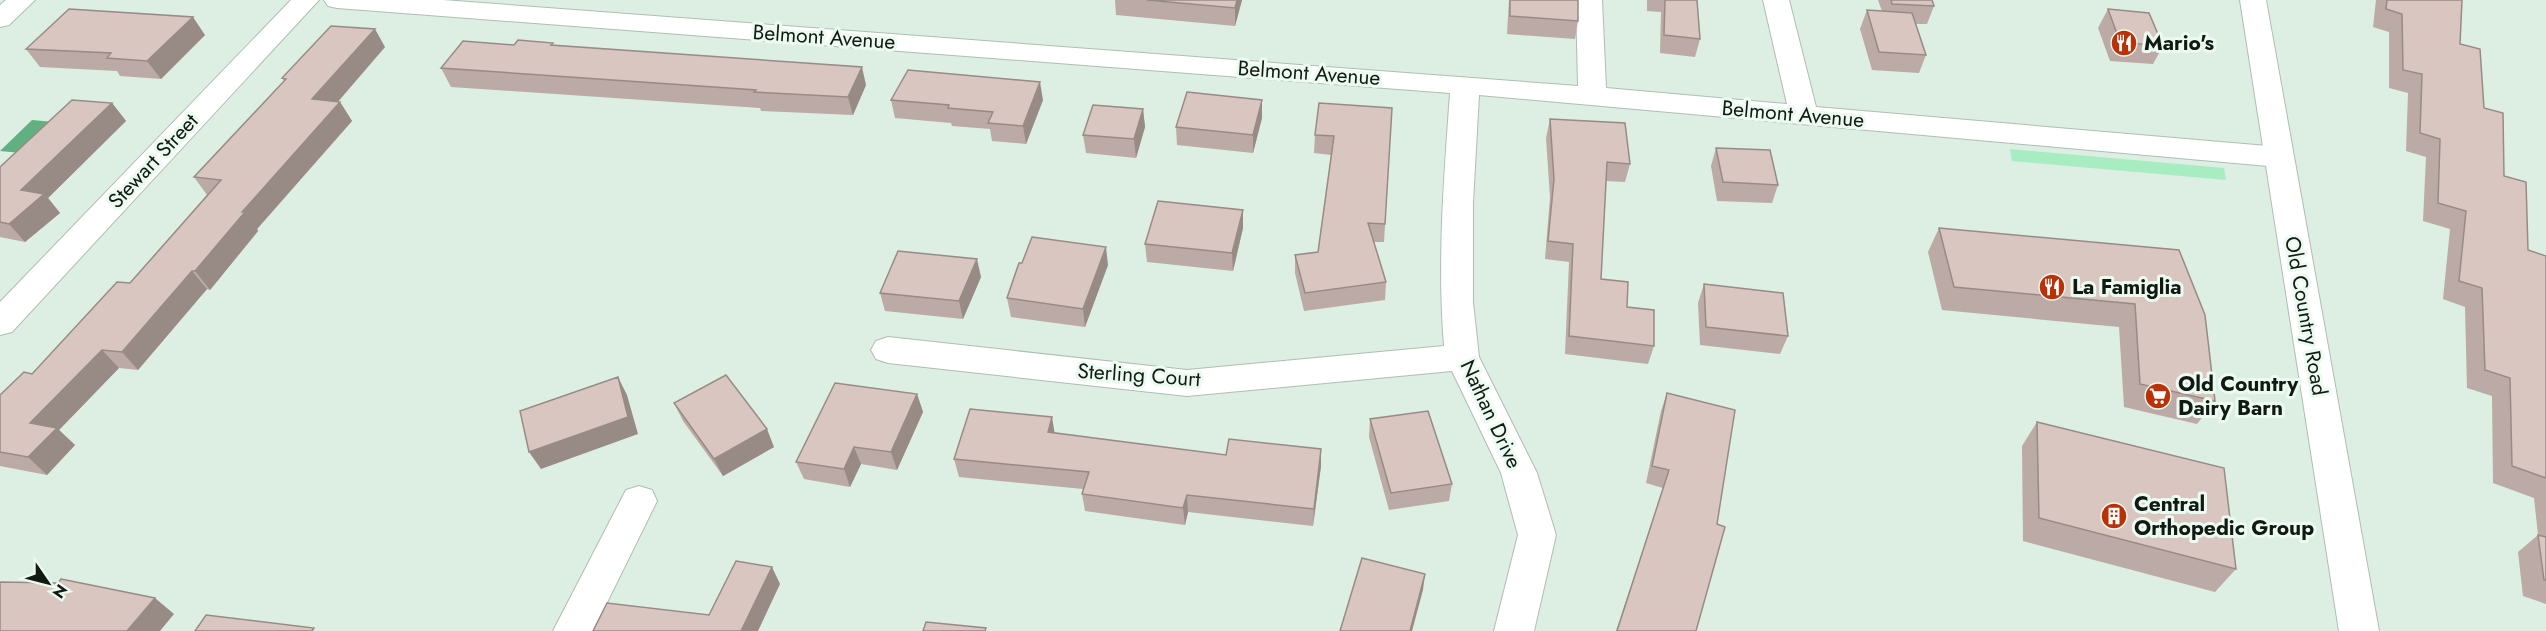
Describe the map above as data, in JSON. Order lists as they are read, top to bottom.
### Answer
{
  "streets": {
    "street": [
      "Belmont Avenue",
      "Stewart Street",
      "Old Country Road",
      "Sterling Court",
      "Nathan Drive"
    ]
  },
  "crossings": [
    ["Belmont Avenue", "Old Country Road"],
    ["Belmont Avenue", "Nathan Drive"],
    ["Sterling Court", "Nathan Drive"]
  ],
  "places": {
    "restaurant": ["Mario's", "La Famiglia"],
    "supermarket": ["Old Country Dairy Barn"],
    "building": ["Central Orthopedic Group"]
  },
  "north": "bottom right"
}
